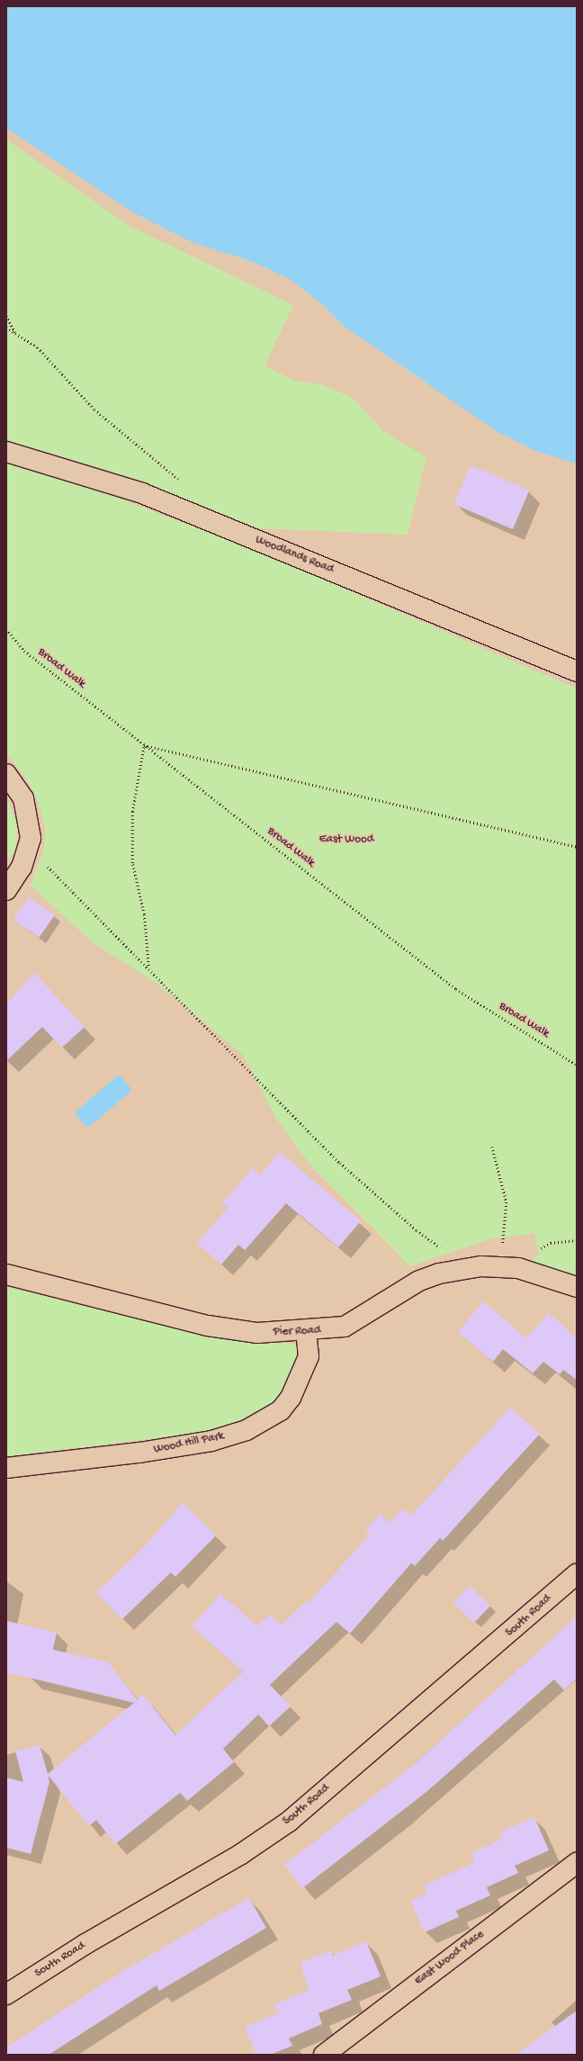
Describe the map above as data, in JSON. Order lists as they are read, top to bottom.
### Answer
{
  "streets": {
    "street": [
      "Woodlands Road",
      "Pier Road",
      "Wood Hill Park",
      "South Road",
      "East Wood Place"
    ],
    "path": ["Broad Walk"]
  },
  "crossings": [
    ["Pier Road", "Wood Hill Park"]
  ],
  "parks": ["East Wood"]
}
